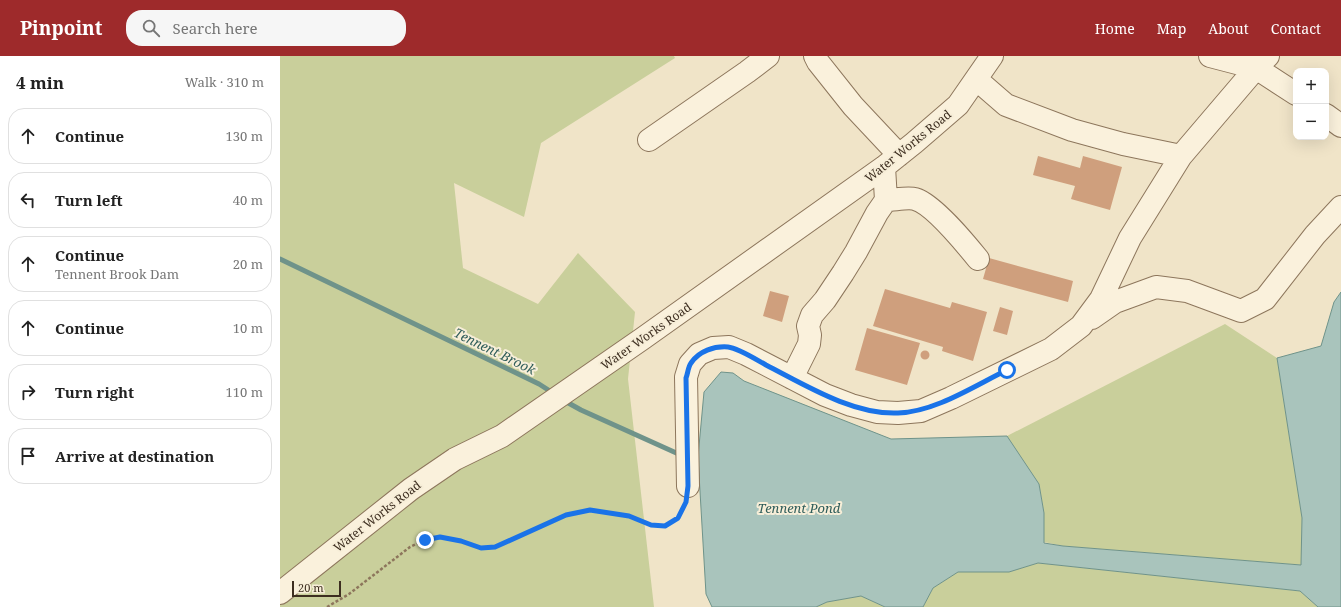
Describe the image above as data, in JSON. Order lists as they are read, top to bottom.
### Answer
{
  "streets": {
    "lane": ["Water Works Road"]
  },
  "water": ["Tennent Brook", "Tennent Pond"],
  "scale_bar": "20 m",
  "page": {
    "header": "Pinpoint",
    "search": "Search here",
    "nav": [
      "Home",
      "Map",
      "About",
      "Contact"
    ],
    "heading": ["4 min", "Walk · 310 m"],
    "map_buttons": ["+", "−"],
    "list": [
      ["Continue", "130 m"],
      ["Turn left", "40 m"],
      ["Continue", "Tennent Brook Dam", "20 m"],
      ["Continue", "10 m"],
      ["Turn right", "110 m"],
      "Arrive at destination"
    ],
    "scale": "20 m"
  }
}
